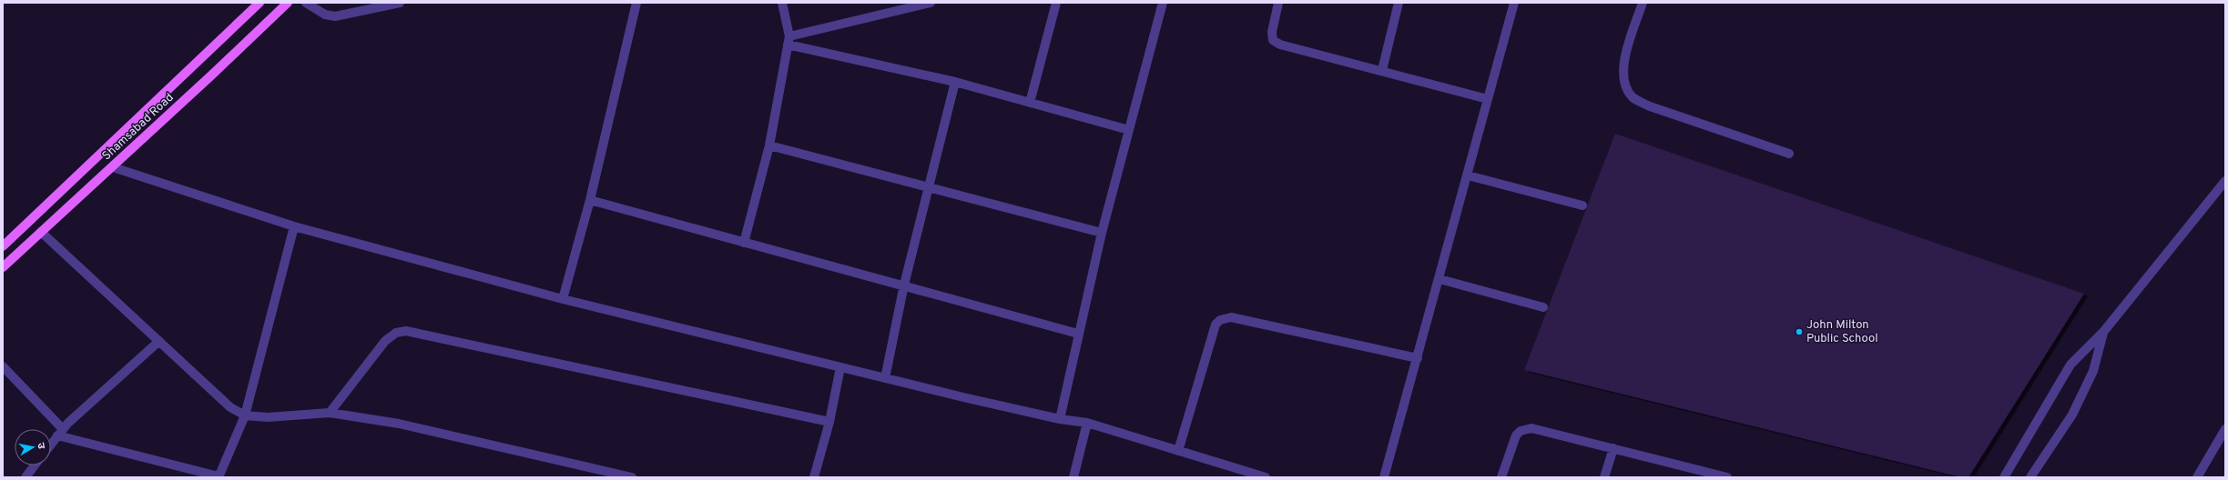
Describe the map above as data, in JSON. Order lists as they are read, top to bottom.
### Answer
{
  "streets": {
    "main road": ["Shamsabad Road"]
  },
  "places": ["John Milton Public School"],
  "north": "right"
}
